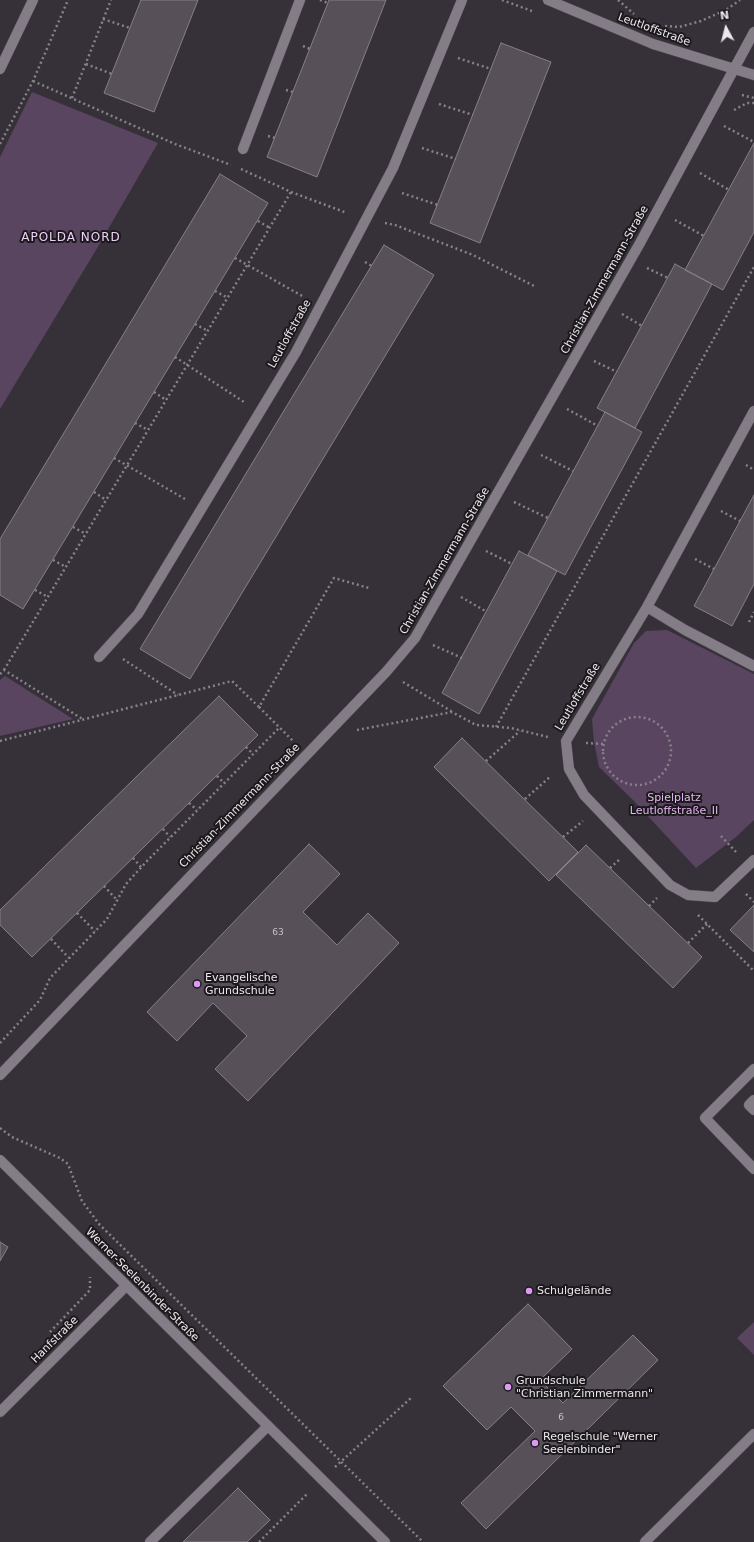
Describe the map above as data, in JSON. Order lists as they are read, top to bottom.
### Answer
{
  "streets": {
    "street": [
      "Leutloffstraße",
      "Christian-Zimmermann-Straße",
      "Werner-Seelenbinder-Straße",
      "Hanfstraße"
    ]
  },
  "crossings": [
    ["Leutloffstraße", "Christian-Zimmermann-Straße"],
    ["Werner-Seelenbinder-Straße", "Hanfstraße"]
  ],
  "districts": ["APOLDA NORD"],
  "parks": ["Spielplatz Leutloffstraße_II"],
  "places": [
    "Evangelische Grundschule",
    "Schulgelände",
    "Grundschule \"Christian Zimmermann\"",
    "Regelschule \"Werner Seelenbinder\""
  ],
  "house_numbers": ["63", "6"],
  "north": "top"
}
